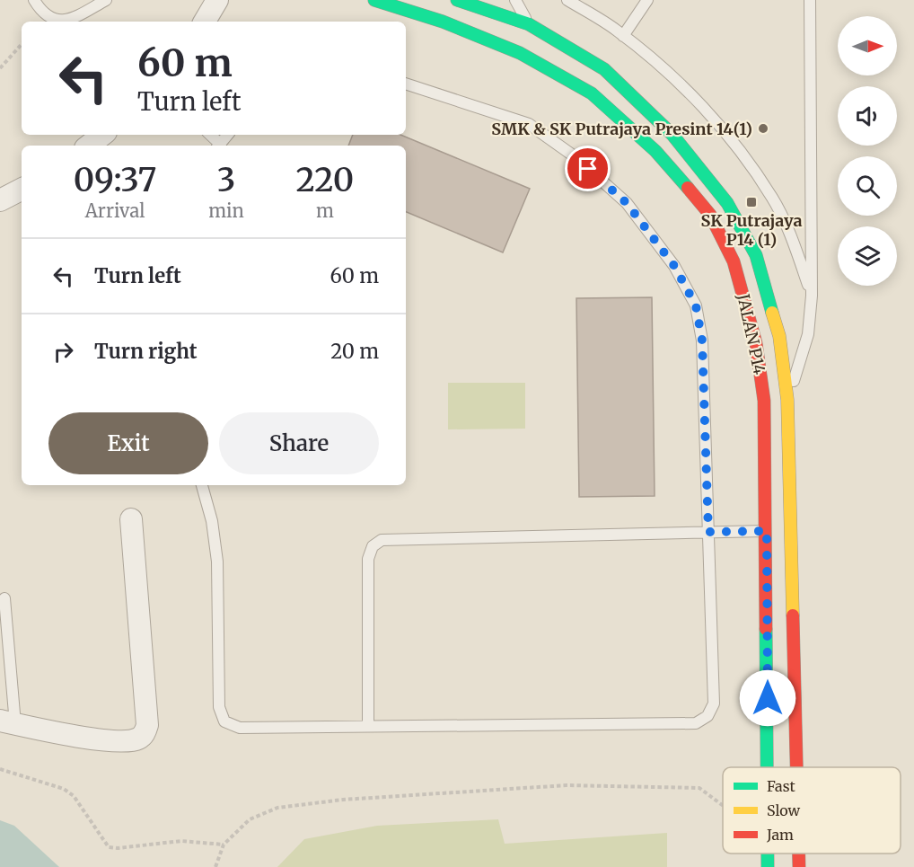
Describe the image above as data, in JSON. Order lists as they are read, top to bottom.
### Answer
{
  "streets": {
    "main road": ["JALAN P14"]
  },
  "places": {
    "other": ["SMK & SK Putrajaya Presint 14(1)"],
    "transit": ["SK Putrajaya P14 (1)"]
  },
  "legend": ["Fast", "Slow", "Jam"],
  "north": "right",
  "page": {
    "turn": ["60 m", "Turn left"],
    "eta": [
      "09:37",
      "Arrival",
      "3",
      "min",
      "220",
      "m"
    ],
    "list": [
      {
        "name": "Turn left",
        "value": "60 m"
      },
      {
        "name": "Turn right",
        "value": "20 m"
      }
    ],
    "buttons": ["Exit", "Share"]
  }
}
